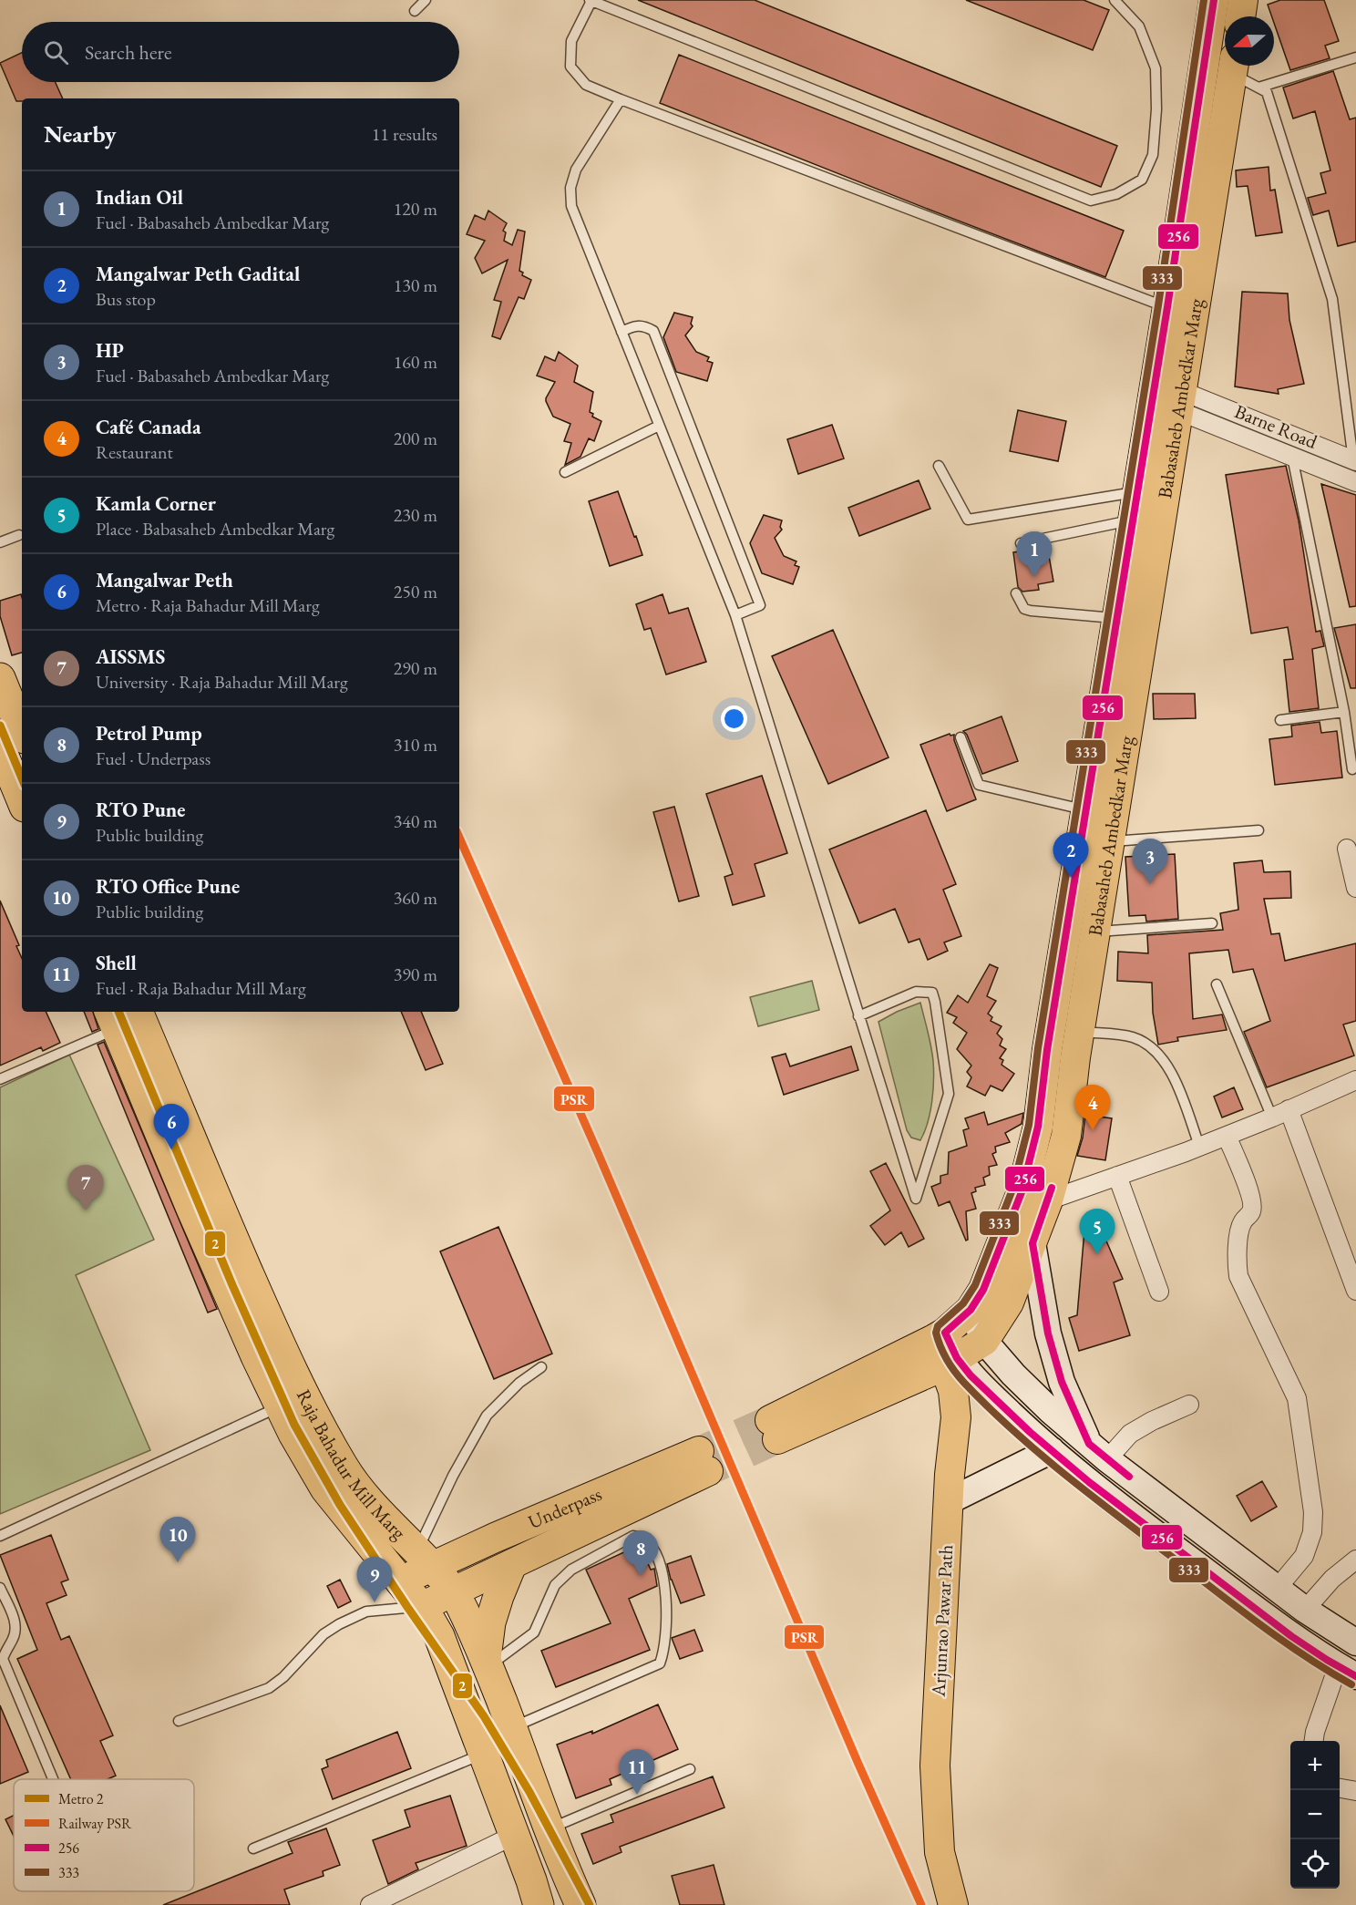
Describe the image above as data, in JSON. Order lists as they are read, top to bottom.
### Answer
{
  "streets": {
    "highway": ["Raja Bahadur Mill Marg"],
    "main road": ["Babasaheb Ambedkar Marg", "Underpass", "Arjunrao Pawar Path"],
    "street": ["Barne Road"]
  },
  "crossings": [
    ["Babasaheb Ambedkar Marg", "Barne Road"],
    ["Babasaheb Ambedkar Marg", "Arjunrao Pawar Path"],
    ["Raja Bahadur Mill Marg", "Underpass"]
  ],
  "lines": [
    "transit line 256",
    "transit line 333",
    "metro line 2",
    "rail line PSR"
  ],
  "legend": [
    "Metro 2",
    "Railway PSR",
    "256",
    "333"
  ],
  "north": "left",
  "page": {
    "search": "Search here",
    "heading": ["Nearby", "11 results"],
    "list": [
      {
        "mark": "1",
        "name": "Indian Oil",
        "note": "Fuel · Babasaheb Ambedkar Marg",
        "value": "120 m"
      },
      {
        "mark": "2",
        "name": "Mangalwar Peth Gadital",
        "note": "Bus stop",
        "value": "130 m"
      },
      {
        "mark": "3",
        "name": "HP",
        "note": "Fuel · Babasaheb Ambedkar Marg",
        "value": "160 m"
      },
      {
        "mark": "4",
        "name": "Café Canada",
        "note": "Restaurant",
        "value": "200 m"
      },
      {
        "mark": "5",
        "name": "Kamla Corner",
        "note": "Place · Babasaheb Ambedkar Marg",
        "value": "230 m"
      },
      {
        "mark": "6",
        "name": "Mangalwar Peth",
        "note": "Metro · Raja Bahadur Mill Marg",
        "value": "250 m"
      },
      {
        "mark": "7",
        "name": "AISSMS",
        "note": "University · Raja Bahadur Mill Marg",
        "value": "290 m"
      },
      {
        "mark": "8",
        "name": "Petrol Pump",
        "note": "Fuel · Underpass",
        "value": "310 m"
      },
      {
        "mark": "9",
        "name": "RTO Pune",
        "note": "Public building",
        "value": "340 m"
      },
      {
        "mark": "10",
        "name": "RTO Office Pune",
        "note": "Public building",
        "value": "360 m"
      },
      {
        "mark": "11",
        "name": "Shell",
        "note": "Fuel · Raja Bahadur Mill Marg",
        "value": "390 m"
      }
    ],
    "pins": [
      "1",
      "2",
      "3",
      "4",
      "6",
      "7",
      "5",
      "10",
      "8",
      "9",
      "11"
    ],
    "map_buttons": ["+", "−"]
  }
}
